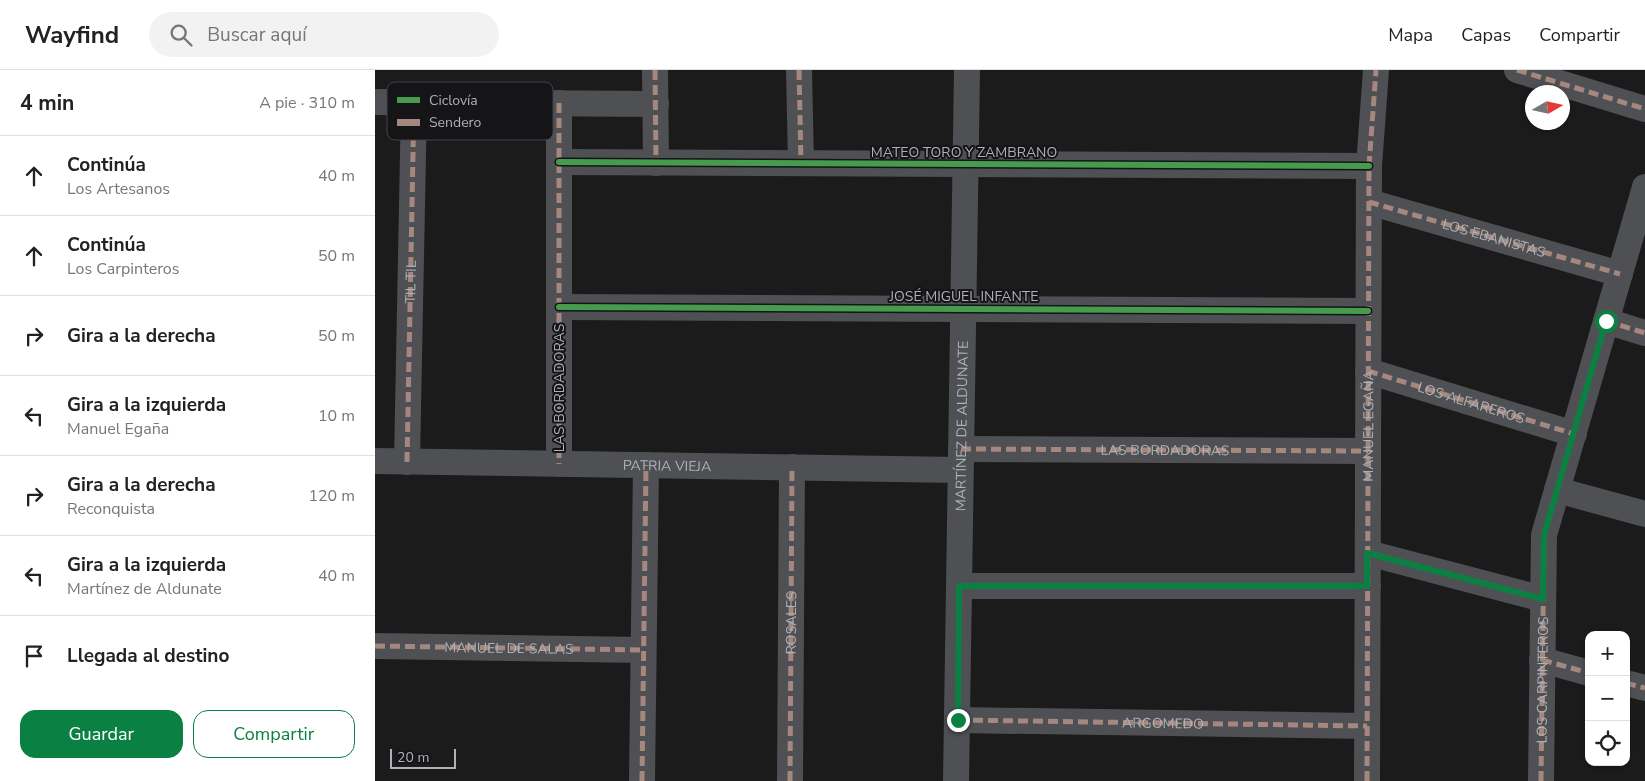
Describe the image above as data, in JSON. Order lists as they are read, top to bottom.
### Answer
{
  "streets": {
    "street": [
      "MATEO TORO Y ZAMBRANO",
      "LOS EBANISTAS",
      "TIL TIL",
      "JOSÉ MIGUEL INFANTE",
      "LAS BORDADORAS",
      "LOS ALFAREROS",
      "MARTÍNEZ DE ALDUNATE",
      "MANUEL EGAÑA",
      "PATRIA VIEJA",
      "ROSALES",
      "MANUEL DE SALAS",
      "LOS CARPINTEROS",
      "ARGOMEDO"
    ]
  },
  "crossings": [
    ["MATEO TORO Y ZAMBRANO", "LAS BORDADORAS"],
    ["MATEO TORO Y ZAMBRANO", "MARTÍNEZ DE ALDUNATE"],
    ["MATEO TORO Y ZAMBRANO", "MANUEL EGAÑA"],
    ["LOS EBANISTAS", "MANUEL EGAÑA"],
    ["LOS EBANISTAS", "LOS CARPINTEROS"],
    ["TIL TIL", "PATRIA VIEJA"],
    ["JOSÉ MIGUEL INFANTE", "LAS BORDADORAS"],
    ["JOSÉ MIGUEL INFANTE", "MARTÍNEZ DE ALDUNATE"],
    ["JOSÉ MIGUEL INFANTE", "MANUEL EGAÑA"],
    ["LAS BORDADORAS", "MARTÍNEZ DE ALDUNATE"],
    ["LAS BORDADORAS", "MANUEL EGAÑA"],
    ["LAS BORDADORAS", "PATRIA VIEJA"],
    ["LOS ALFAREROS", "MANUEL EGAÑA"],
    ["LOS ALFAREROS", "LOS CARPINTEROS"],
    ["MARTÍNEZ DE ALDUNATE", "PATRIA VIEJA"],
    ["MARTÍNEZ DE ALDUNATE", "ARGOMEDO"],
    ["MANUEL EGAÑA", "ARGOMEDO"],
    ["PATRIA VIEJA", "ROSALES"]
  ],
  "legend": ["Ciclovía", "Sendero"],
  "scale_bar": "20 m",
  "north": "right",
  "page": {
    "header": "Wayfind",
    "search": "Buscar aquí",
    "nav": ["Mapa", "Capas", "Compartir"],
    "heading": ["4 min", "A pie · 310 m"],
    "list": [
      ["Continúa", "Los Artesanos", "40 m"],
      ["Continúa", "Los Carpinteros", "50 m"],
      ["Gira a la derecha", "50 m"],
      ["Gira a la izquierda", "Manuel Egaña", "10 m"],
      ["Gira a la derecha", "Reconquista", "120 m"],
      ["Gira a la izquierda", "Martínez de Aldunate", "40 m"],
      "Llegada al destino"
    ],
    "map_buttons": ["+", "−"],
    "buttons": ["Guardar", "Compartir"],
    "scale": "20 m"
  }
}
